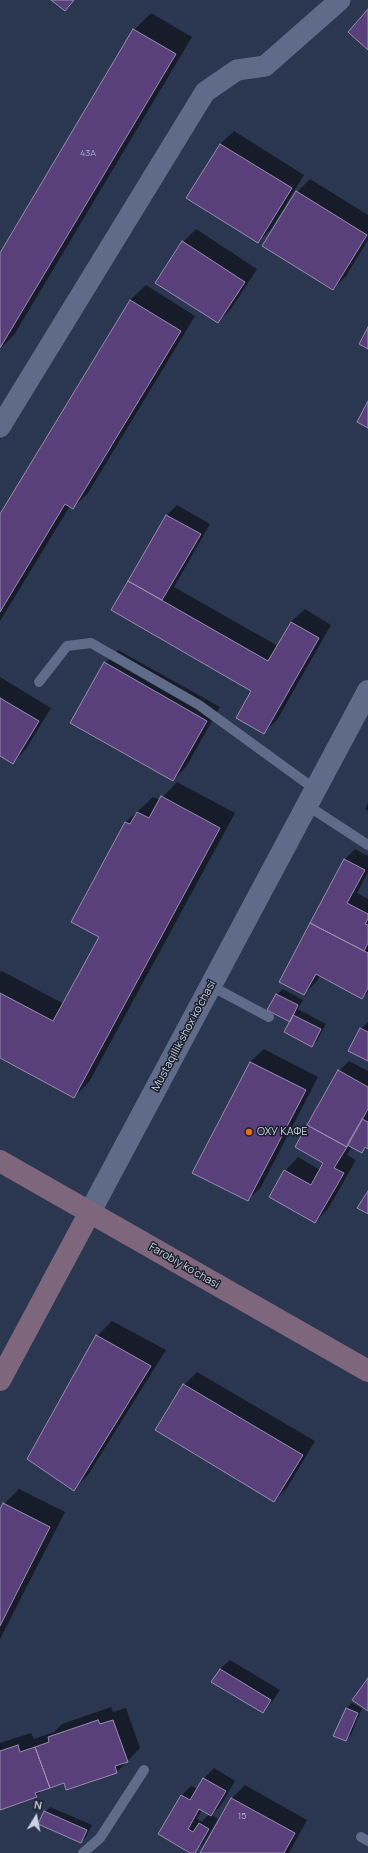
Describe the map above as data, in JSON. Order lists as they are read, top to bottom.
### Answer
{
  "streets": {
    "main road": ["Mustaqillik shox ko'chasi", "Farobiy ko'chasi"]
  },
  "crossings": [
    ["Mustaqillik shox ko'chasi", "Farobiy ko'chasi"]
  ],
  "places": ["ОХУ КАФЕ"],
  "house_numbers": ["43А", "15"],
  "north": "top"
}
